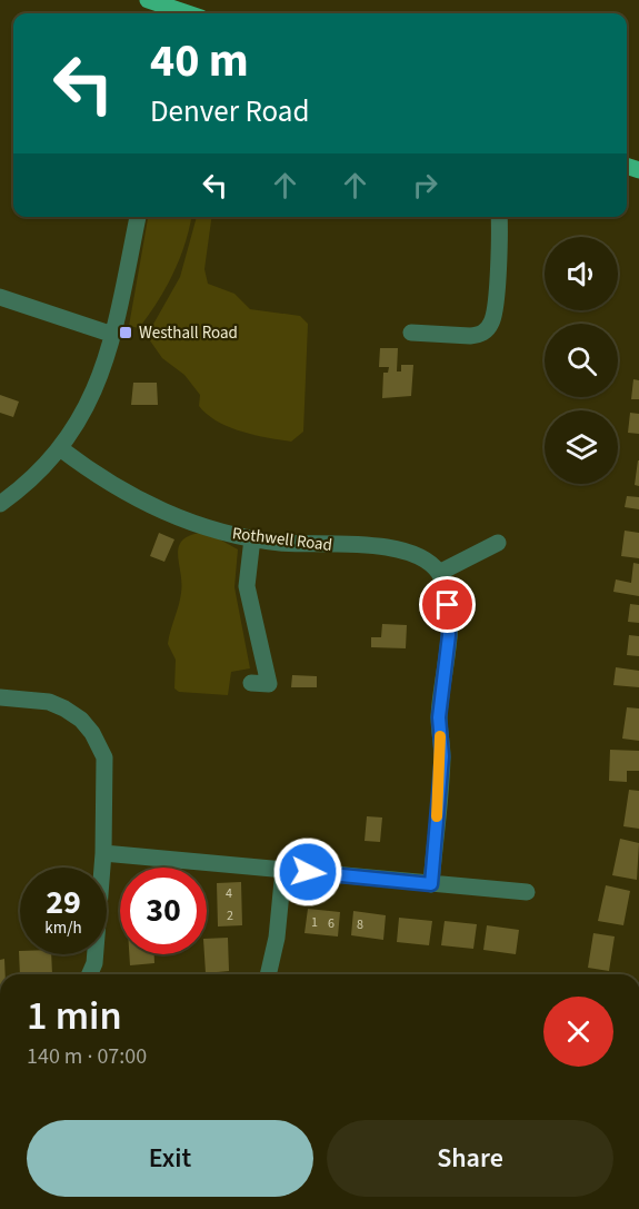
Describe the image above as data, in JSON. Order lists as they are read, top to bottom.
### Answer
{
  "streets": {
    "street": ["Rothwell Road"]
  },
  "places": {
    "transit": ["Westhall Road"]
  },
  "house_numbers": [
    "4",
    "2",
    "1",
    "6",
    "8"
  ],
  "page": {
    "turn": ["40 m", "Denver Road"],
    "speed": "29 km/h",
    "limit": "30",
    "heading": ["1 min", "140 m · 07:00"],
    "buttons": ["Exit", "Share"]
  }
}
